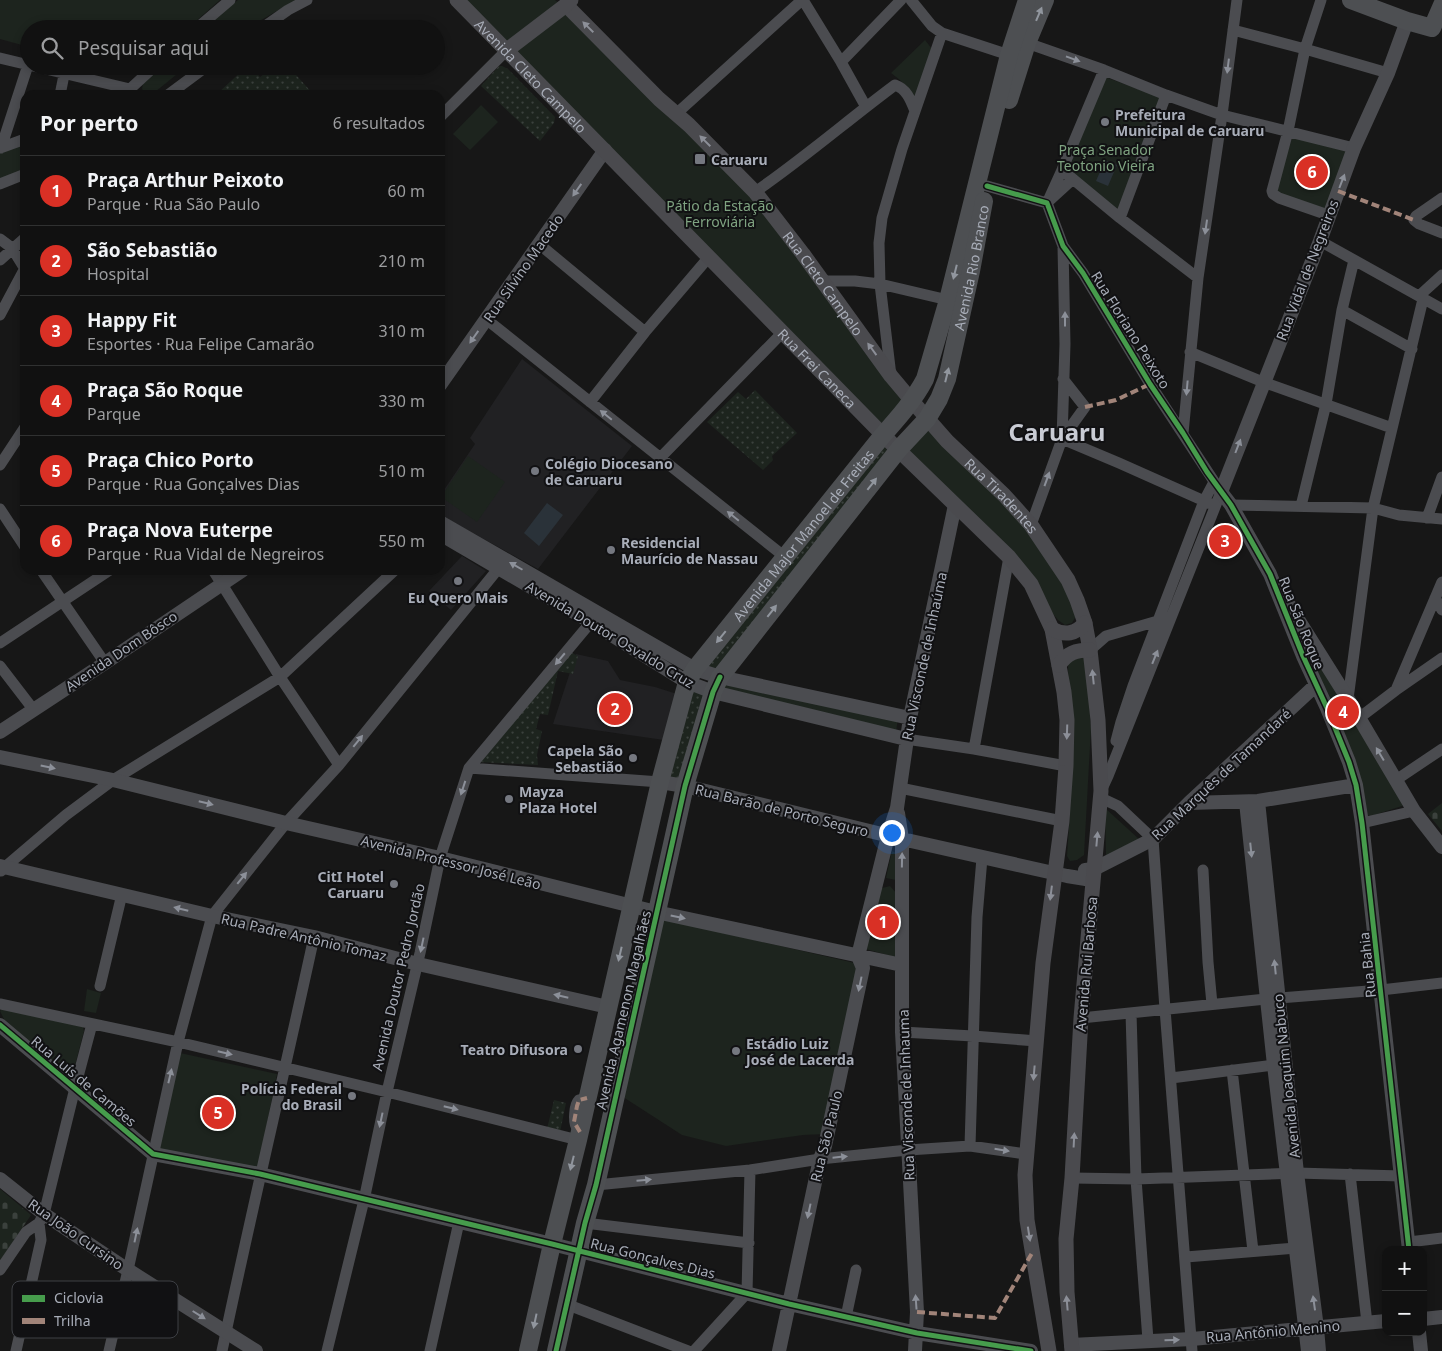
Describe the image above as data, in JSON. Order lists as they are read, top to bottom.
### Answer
{
  "streets": {
    "main road": [
      "Avenida Cleto Campelo",
      "Avenida Rio Branco",
      "Rua Cleto Campelo",
      "Rua Frei Caneca",
      "Rua Tiradentes",
      "Avenida Major Manoel de Freitas",
      "Avenida Rui Barbosa",
      "Avenida Agamenon Magalhães"
    ],
    "street": [
      "Rua Silvino Macedo",
      "Rua Vidal de Negreiros",
      "Rua Floriano Peixoto",
      "Rua São Roque",
      "Avenida Doutor Osvaldo Cruz",
      "Avenida Dom Bôsco",
      "Rua Visconde de Inhaúma",
      "Rua Marquês de Tamandaré",
      "Rua Barão de Porto Seguro",
      "Avenida Professor José Leão",
      "Rua Padre Antônio Tomaz",
      "Rua Bahia",
      "Avenida Doutor Pedro Jordão",
      "Avenida Joaquim Nabuco",
      "Rua Luís de Camões",
      "Rua Visconde de Inhauma",
      "Rua São Paulo",
      "Rua João Cursino",
      "Rua Gonçalves Dias",
      "Rua Antônio Menino"
    ]
  },
  "crossings": [
    ["Avenida Cleto Campelo", "Rua Silvino Macedo"],
    ["Avenida Cleto Campelo", "Rua Frei Caneca"],
    ["Rua Silvino Macedo", "Rua Frei Caneca"],
    ["Avenida Rio Branco", "Rua Cleto Campelo"],
    ["Avenida Rio Branco", "Rua Tiradentes"],
    ["Avenida Rio Branco", "Avenida Major Manoel de Freitas"],
    ["Rua Vidal de Negreiros", "Rua Floriano Peixoto"],
    ["Rua Vidal de Negreiros", "Rua São Roque"],
    ["Rua Cleto Campelo", "Rua Tiradentes"],
    ["Rua Cleto Campelo", "Avenida Major Manoel de Freitas"],
    ["Rua Floriano Peixoto", "Rua São Roque"],
    ["Rua Frei Caneca", "Avenida Major Manoel de Freitas"],
    ["Rua Frei Caneca", "Rua Visconde de Inhaúma"],
    ["Rua Tiradentes", "Avenida Major Manoel de Freitas"],
    ["Rua Tiradentes", "Avenida Rui Barbosa"],
    ["Avenida Major Manoel de Freitas", "Avenida Doutor Osvaldo Cruz"],
    ["Avenida Major Manoel de Freitas", "Avenida Agamenon Magalhães"],
    ["Rua São Roque", "Rua Marquês de Tamandaré"],
    ["Rua São Roque", "Rua Bahia"],
    ["Avenida Doutor Osvaldo Cruz", "Rua Visconde de Inhaúma"],
    ["Avenida Doutor Osvaldo Cruz", "Avenida Doutor Pedro Jordão"],
    ["Avenida Doutor Osvaldo Cruz", "Avenida Agamenon Magalhães"],
    ["Rua Visconde de Inhaúma", "Rua Barão de Porto Seguro"],
    ["Rua Visconde de Inhaúma", "Rua Visconde de Inhauma"],
    ["Rua Visconde de Inhaúma", "Rua São Paulo"],
    ["Rua Marquês de Tamandaré", "Rua Barão de Porto Seguro"],
    ["Rua Marquês de Tamandaré", "Avenida Rui Barbosa"],
    ["Rua Marquês de Tamandaré", "Rua Bahia"],
    ["Rua Barão de Porto Seguro", "Avenida Rui Barbosa"],
    ["Rua Barão de Porto Seguro", "Avenida Agamenon Magalhães"],
    ["Rua Barão de Porto Seguro", "Rua Visconde de Inhauma"],
    ["Rua Barão de Porto Seguro", "Rua São Paulo"],
    ["Avenida Professor José Leão", "Avenida Doutor Pedro Jordão"],
    ["Avenida Professor José Leão", "Avenida Agamenon Magalhães"],
    ["Avenida Professor José Leão", "Rua Visconde de Inhauma"],
    ["Avenida Professor José Leão", "Rua São Paulo"],
    ["Rua Padre Antônio Tomaz", "Avenida Doutor Pedro Jordão"],
    ["Rua Padre Antônio Tomaz", "Avenida Agamenon Magalhães"],
    ["Avenida Rui Barbosa", "Rua Antônio Menino"],
    ["Avenida Doutor Pedro Jordão", "Rua Gonçalves Dias"],
    ["Avenida Agamenon Magalhães", "Rua Gonçalves Dias"],
    ["Avenida Joaquim Nabuco", "Rua Antônio Menino"],
    ["Rua Luís de Camões", "Rua Gonçalves Dias"],
    ["Rua Visconde de Inhauma", "Rua São Paulo"],
    ["Rua Visconde de Inhauma", "Rua Gonçalves Dias"],
    ["Rua São Paulo", "Rua Gonçalves Dias"]
  ],
  "one_way": [
    "Rua Silvino Macedo",
    "Rua Cleto Campelo",
    "Avenida Professor José Leão",
    "Rua Padre Antônio Tomaz",
    "Avenida Doutor Pedro Jordão",
    "Rua Visconde de Inhauma"
  ],
  "districts": ["Caruaru"],
  "parks": ["Praça Senador Teotonio Vieira", "Pátio da Estação Ferroviária"],
  "places": {
    "other": [
      "Prefeitura Municipal de Caruaru",
      "Colégio Diocesano de Caruaru",
      "Residencial Maurício de Nassau",
      "Eu Quero Mais",
      "Capela São Sebastião",
      "Mayza Plaza Hotel",
      "CitI Hotel Caruaru",
      "Teatro Difusora",
      "Estádio Luiz José de Lacerda",
      "Polícia Federal do Brasil"
    ],
    "transit": ["Caruaru"]
  },
  "legend": ["Ciclovia", "Trilha"],
  "page": {
    "search": "Pesquisar aqui",
    "heading": ["Por perto", "6 resultados"],
    "pins": [
      "6",
      "3",
      "2",
      "4",
      "1",
      "5"
    ],
    "list": [
      {
        "mark": "1",
        "name": "Praça Arthur Peixoto",
        "note": "Parque · Rua São Paulo",
        "value": "60 m"
      },
      {
        "mark": "2",
        "name": "São Sebastião",
        "note": "Hospital",
        "value": "210 m"
      },
      {
        "mark": "3",
        "name": "Happy Fit",
        "note": "Esportes · Rua Felipe Camarão",
        "value": "310 m"
      },
      {
        "mark": "4",
        "name": "Praça São Roque",
        "note": "Parque",
        "value": "330 m"
      },
      {
        "mark": "5",
        "name": "Praça Chico Porto",
        "note": "Parque · Rua Gonçalves Dias",
        "value": "510 m"
      },
      {
        "mark": "6",
        "name": "Praça Nova Euterpe",
        "note": "Parque · Rua Vidal de Negreiros",
        "value": "550 m"
      }
    ],
    "map_buttons": ["+", "−"]
  }
}
